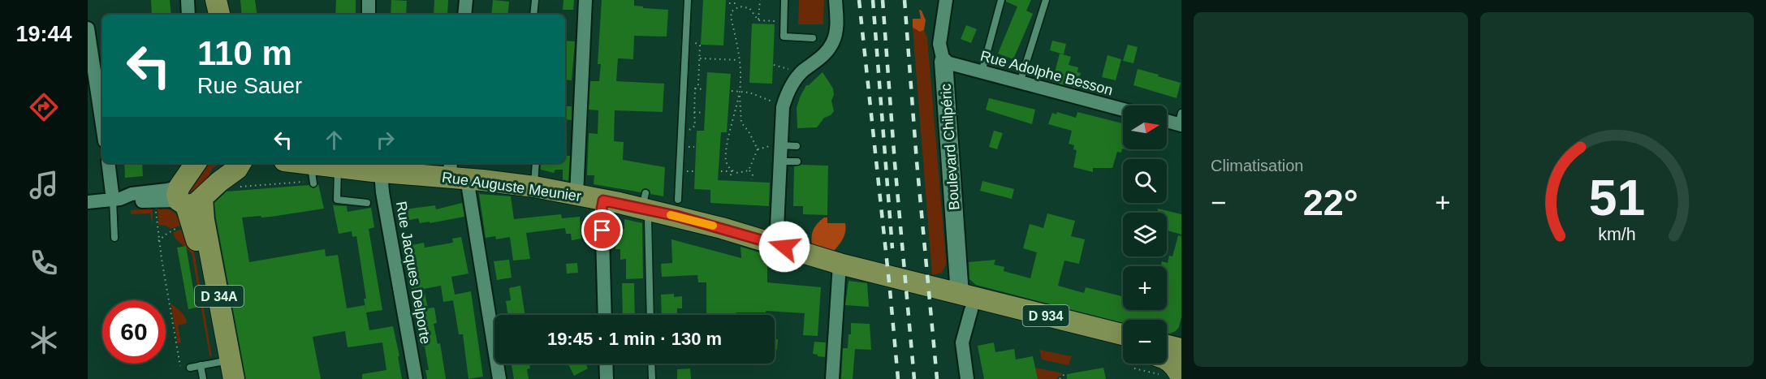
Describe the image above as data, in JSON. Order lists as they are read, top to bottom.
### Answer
{
  "streets": {
    "main road": ["Rue Auguste Meunier", "D 34A", "D 934"],
    "street": ["Rue Adolphe Besson", "Boulevard Chilpéric", "Rue Jacques Delporte"]
  },
  "crossings": [
    ["Rue Adolphe Besson", "Boulevard Chilpéric"],
    ["Boulevard Chilpéric", "Rue Auguste Meunier"],
    ["Boulevard Chilpéric", "D 934"],
    ["Rue Auguste Meunier", "Rue Jacques Delporte"],
    ["Rue Auguste Meunier", "D 934"]
  ],
  "north": "right",
  "page": {
    "tabs": "19:44",
    "tile": "Climatisation",
    "turn": ["110 m", "Rue Sauer"],
    "map_buttons": ["+", "−"],
    "heat": ["−", "22°", "+"],
    "limit": "60",
    "trip": "19:45 · 1 min · 130 m",
    "gauge": ["51", "km/h"]
  }
}
